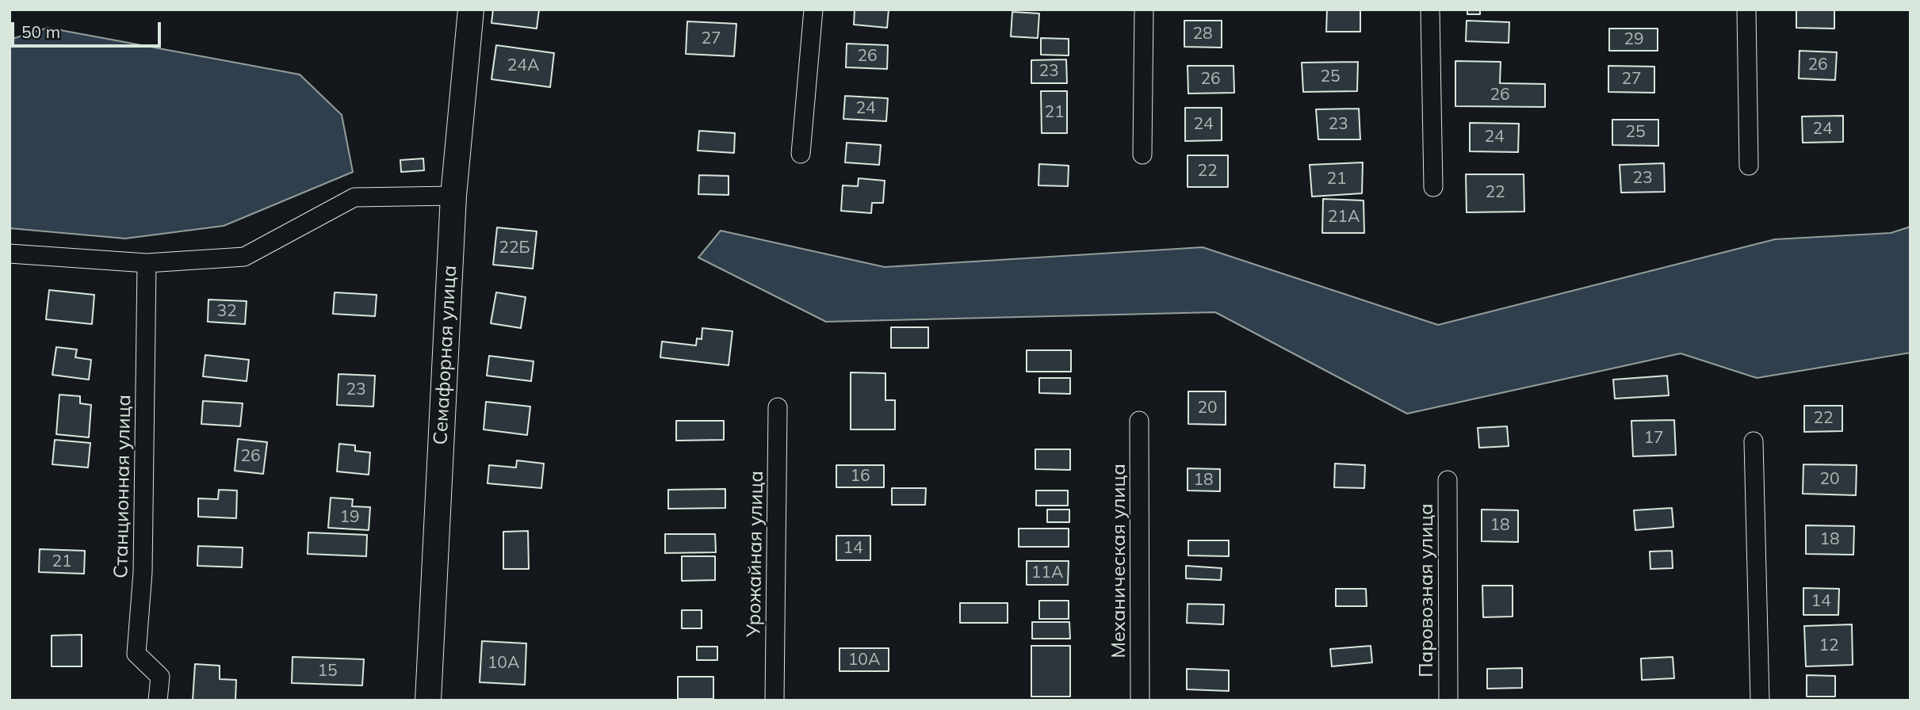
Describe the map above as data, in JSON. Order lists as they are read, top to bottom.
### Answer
{
  "streets": {
    "street": [
      "Семафорная улица",
      "Станционная улица",
      "Урожайная улица",
      "Механическая улица",
      "Паровозная улица"
    ]
  },
  "house_numbers": [
    "28",
    "27",
    "29",
    "26",
    "26",
    "24А",
    "23",
    "25",
    "26",
    "27",
    "26",
    "24",
    "21",
    "24",
    "23",
    "24",
    "25",
    "24",
    "22",
    "23",
    "21",
    "22",
    "21А",
    "22Б",
    "32",
    "23",
    "20",
    "22",
    "17",
    "26",
    "16",
    "20",
    "18",
    "19",
    "18",
    "18",
    "14",
    "21",
    "11А",
    "14",
    "12",
    "10А",
    "10А",
    "15"
  ],
  "scale_bar": "50 m"
}
